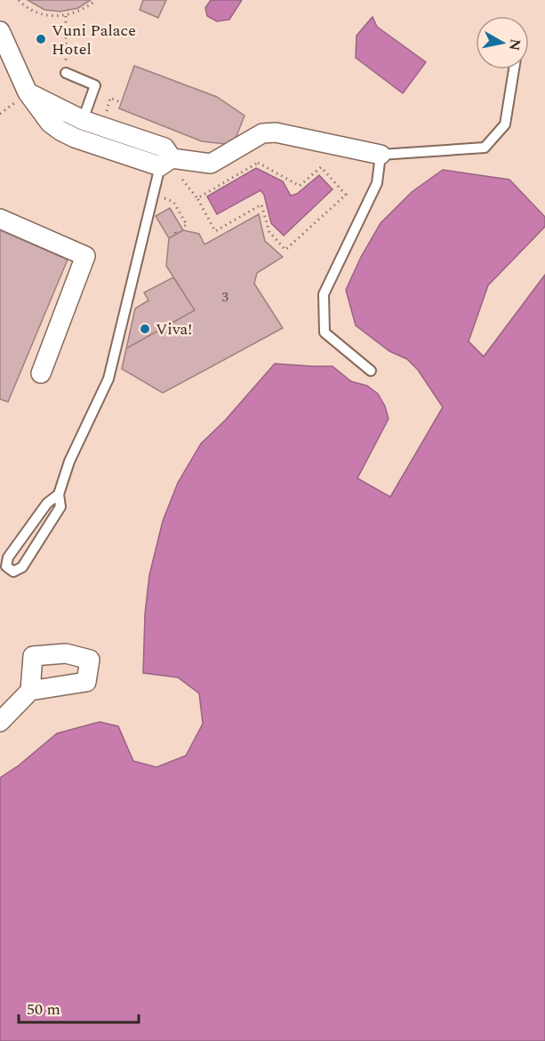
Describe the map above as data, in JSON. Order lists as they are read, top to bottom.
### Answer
{
  "places": ["Vuni Palace Hotel", "Viva!"],
  "house_numbers": ["3"],
  "scale_bar": "50 m",
  "north": "right"
}
